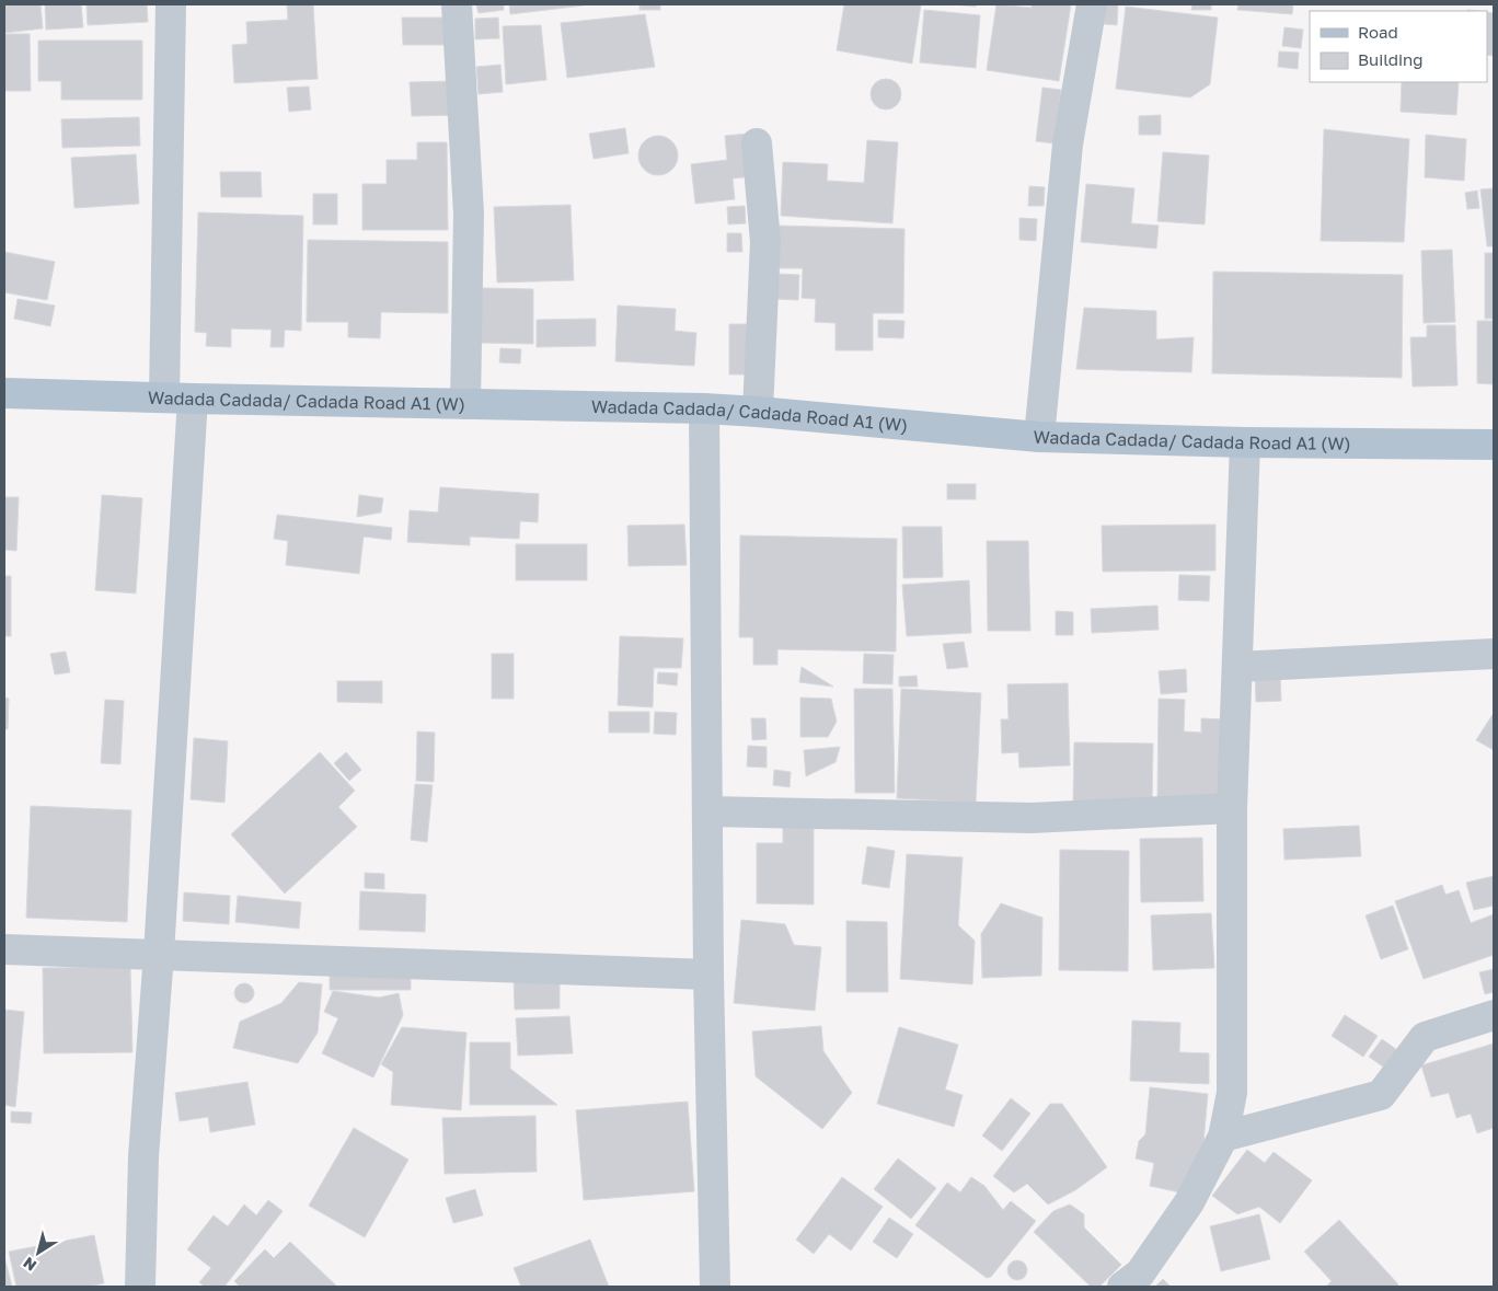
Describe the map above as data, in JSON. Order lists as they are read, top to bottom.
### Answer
{
  "streets": {
    "main road": ["Wadada Cadada/ Cadada Road A1 (W)"]
  },
  "legend": ["Road", "Building"],
  "north": "bottom left"
}
